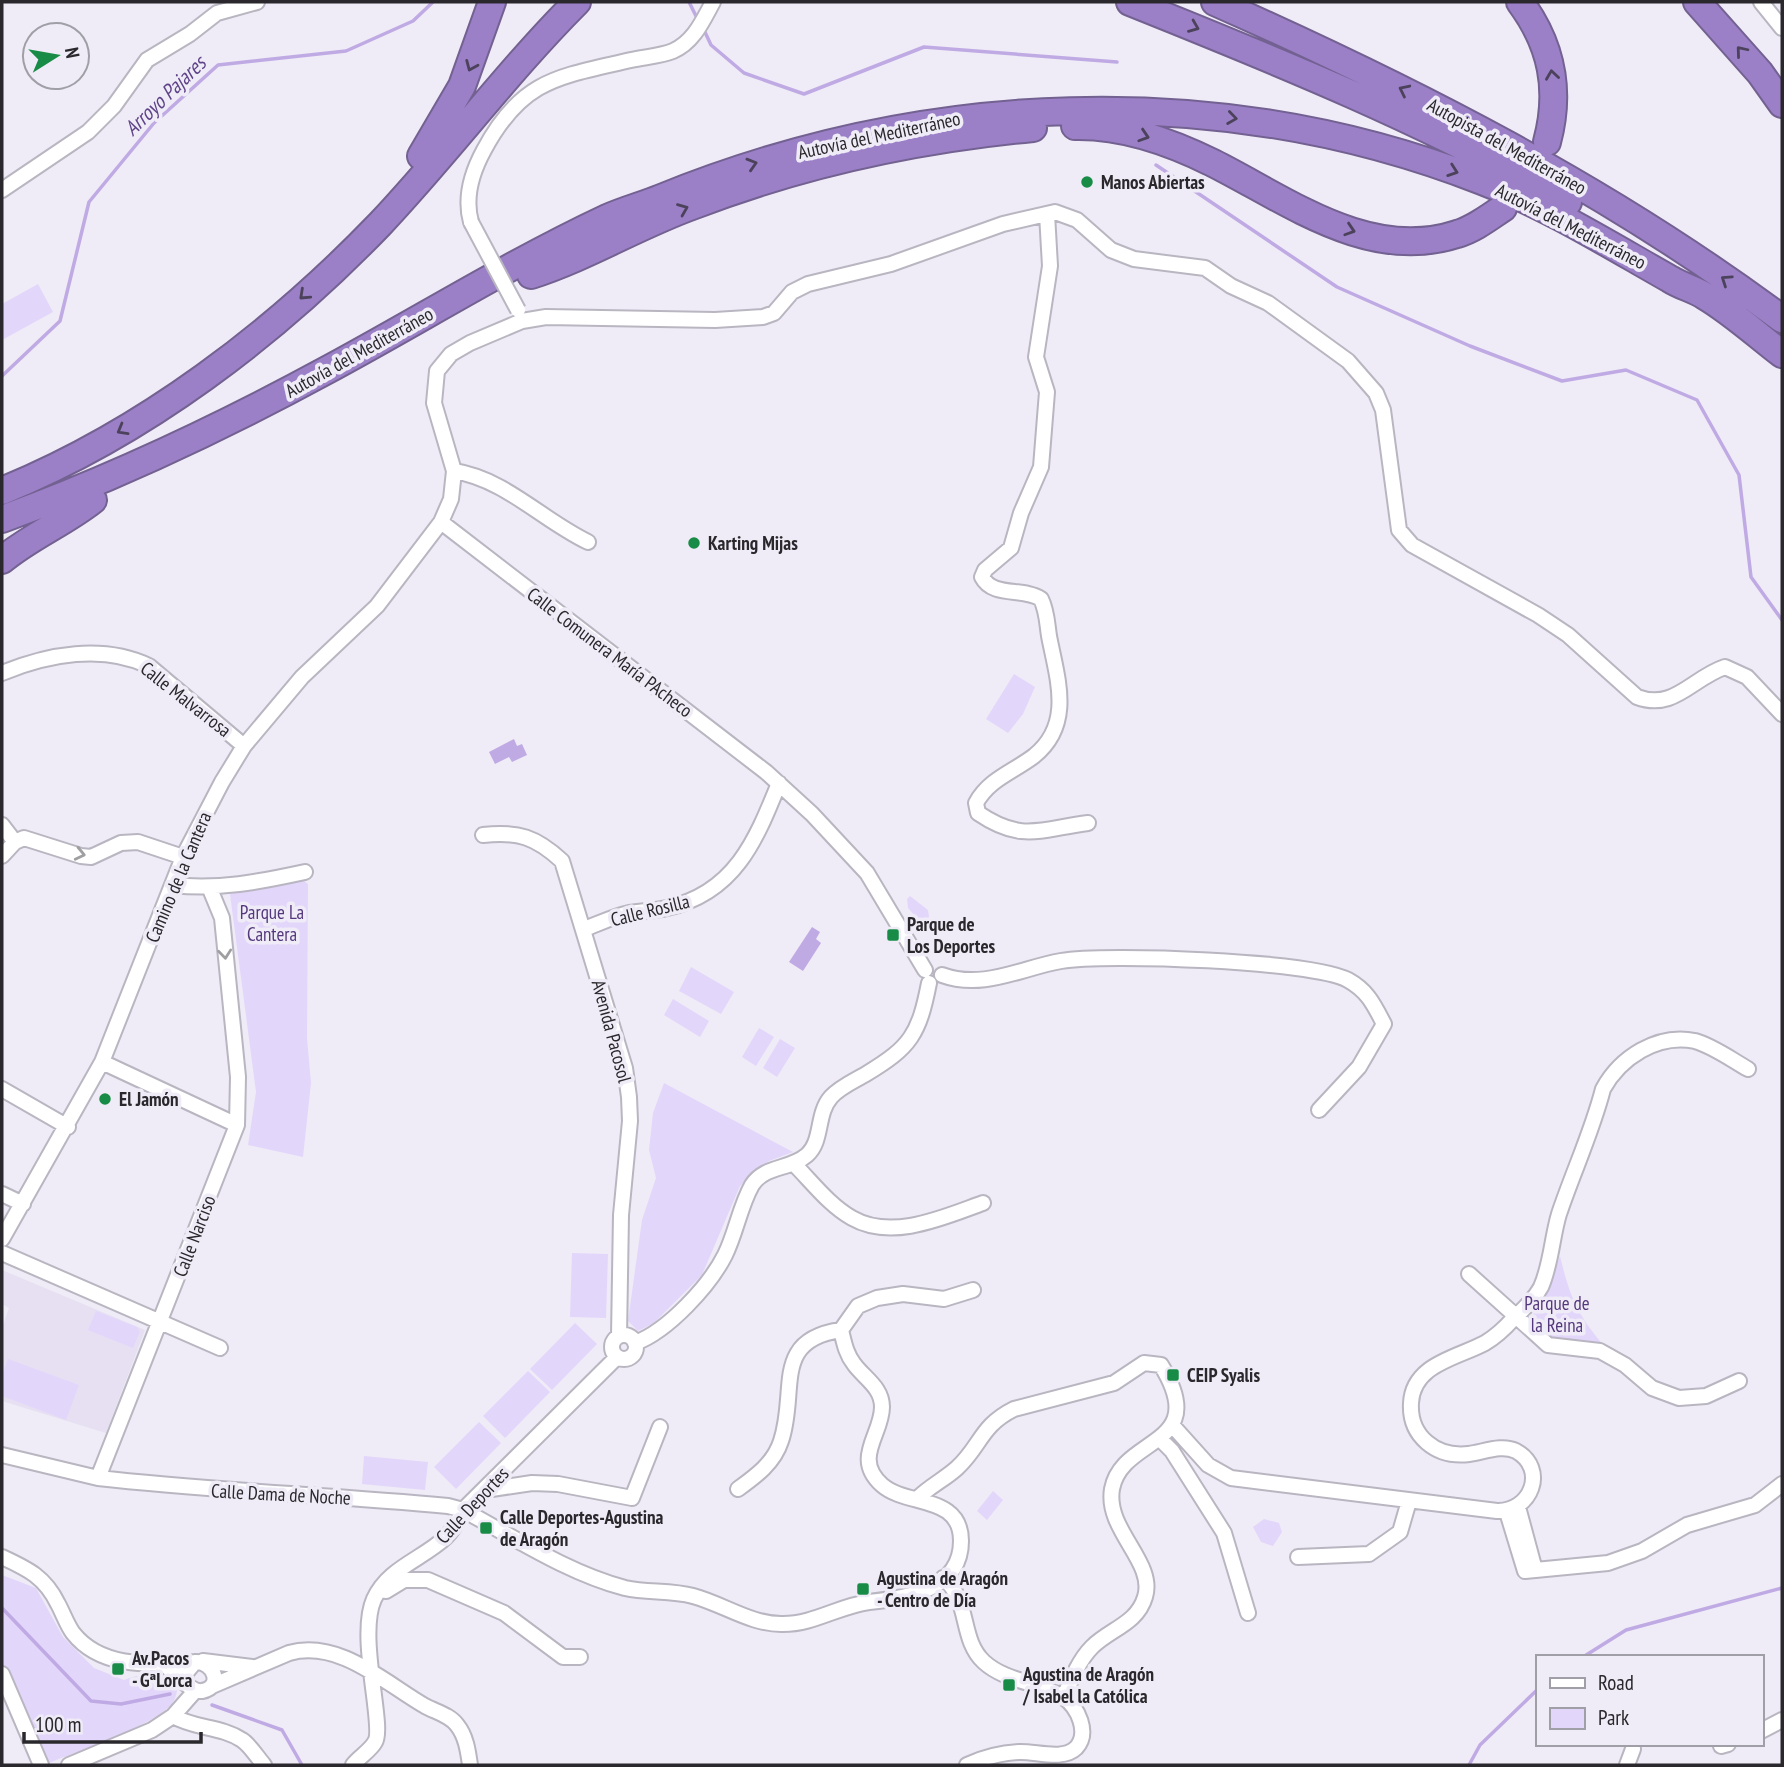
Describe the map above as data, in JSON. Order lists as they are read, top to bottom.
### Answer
{
  "streets": {
    "highway": ["Autovía del Mediterráneo", "Autopista del Mediterráneo"],
    "street": [
      "Calle Comunera María PAcheco",
      "Calle Malvarrosa",
      "Camino de la Cantera",
      "Calle Rosilla",
      "Avenida Pacosol",
      "Calle Narciso",
      "Calle Dama de Noche",
      "Calle Deportes"
    ]
  },
  "crossings": [
    ["Autovía del Mediterráneo", "Autopista del Mediterráneo"],
    ["Calle Comunera María PAcheco", "Camino de la Cantera"],
    ["Calle Comunera María PAcheco", "Calle Rosilla"],
    ["Calle Malvarrosa", "Camino de la Cantera"],
    ["Calle Rosilla", "Avenida Pacosol"],
    ["Avenida Pacosol", "Calle Deportes"],
    ["Calle Narciso", "Calle Dama de Noche"],
    ["Calle Dama de Noche", "Calle Deportes"]
  ],
  "one_way": ["Calle Narciso"],
  "water": ["Arroyo Pajares"],
  "parks": ["Parque La Cantera", "Parque de la Reina"],
  "places": {
    "other": ["Manos Abiertas", "Karting Mijas", "El Jamón"],
    "transit": [
      "Parque de Los Deportes",
      "CEIP Syalis",
      "Calle Deportes-Agustina de Aragón",
      "Agustina de Aragón - Centro de Día",
      "Av.Pacos - GªLorca",
      "Agustina de Aragón / Isabel la Católica"
    ]
  },
  "legend": ["Road", "Park"],
  "scale_bar": "100 m",
  "north": "right"
}
